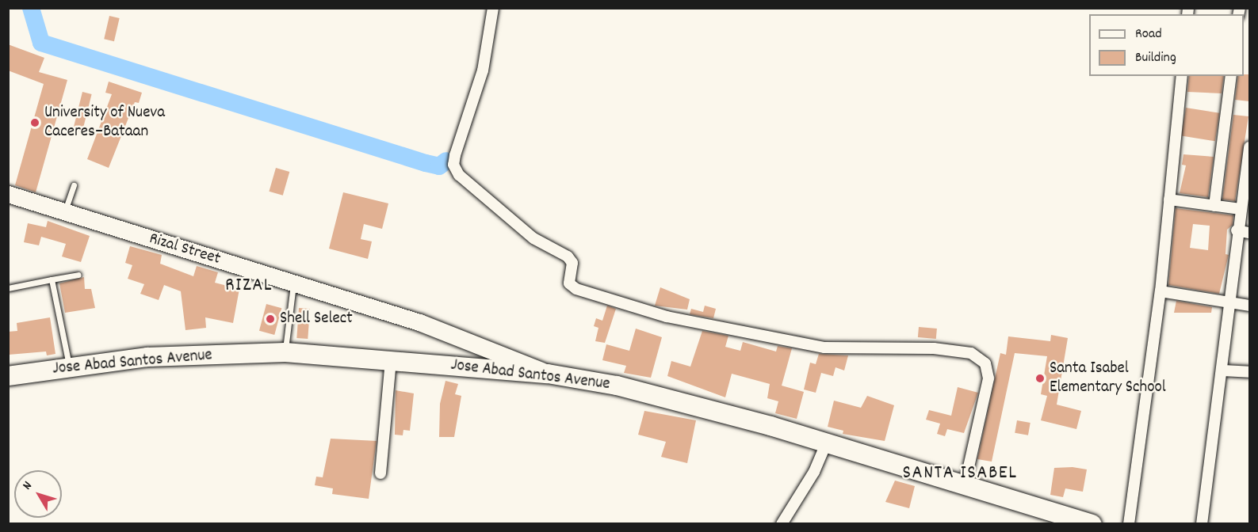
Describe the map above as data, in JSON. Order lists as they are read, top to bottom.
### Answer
{
  "streets": {
    "highway": ["Jose Abad Santos Avenue"],
    "main road": ["Rizal Street"]
  },
  "crossings": [
    ["Rizal Street", "Jose Abad Santos Avenue"]
  ],
  "districts": ["RIZAL", "SANTA ISABEL"],
  "places": ["University of Nueva Caceres–Bataan", "Shell Select", "Santa Isabel Elementary School"],
  "legend": ["Road", "Building"],
  "north": "top left"
}
